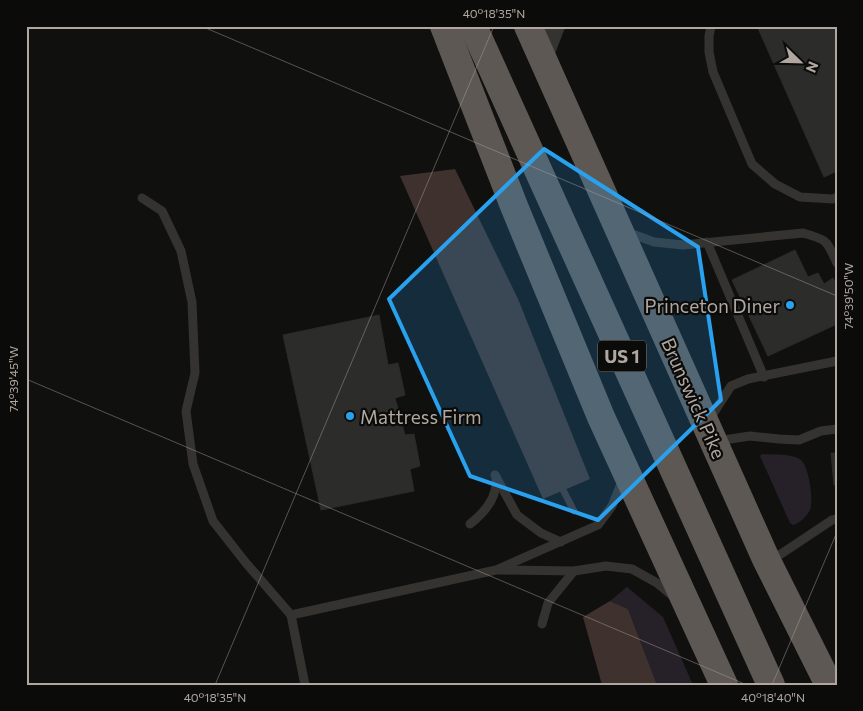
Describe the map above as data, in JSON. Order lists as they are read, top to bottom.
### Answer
{
  "streets": {
    "highway": ["US 1", "Brunswick Pike"]
  },
  "places": ["Princeton Diner", "Mattress Firm"],
  "north": "bottom right",
  "coordinates": [
    "40°18'35\"N",
    "74°39'50\"W",
    "74°39'45\"W",
    "40°18'40\"N"
  ]
}
